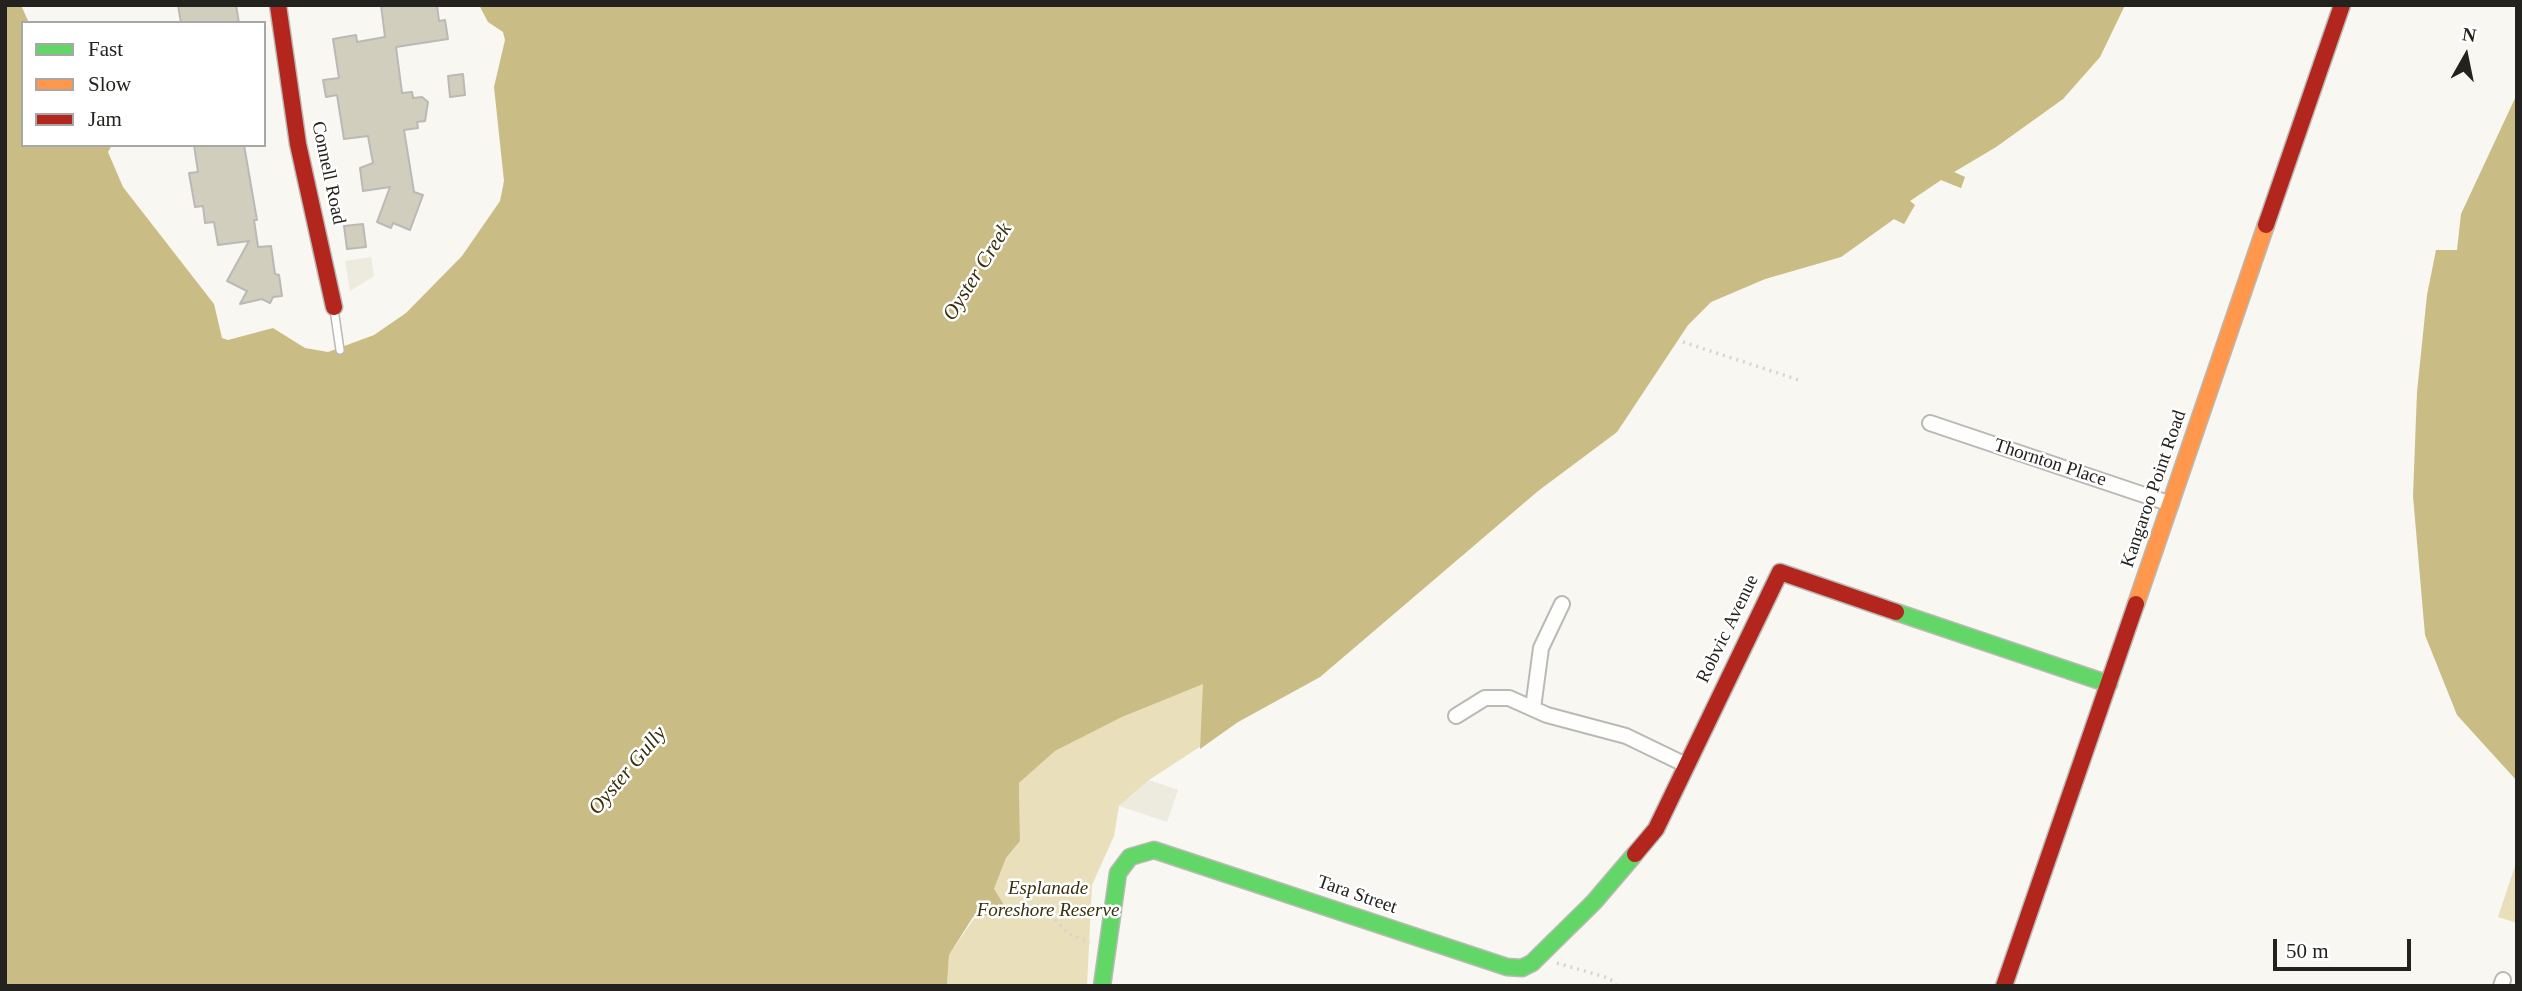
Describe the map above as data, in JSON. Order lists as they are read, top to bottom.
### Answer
{
  "streets": {
    "street": [
      "Connell Road",
      "Thornton Place",
      "Kangaroo Point Road",
      "Robvic Avenue",
      "Tara Street"
    ]
  },
  "crossings": [
    ["Thornton Place", "Kangaroo Point Road"],
    ["Kangaroo Point Road", "Robvic Avenue"],
    ["Robvic Avenue", "Tara Street"]
  ],
  "water": ["Oyster Creek", "Oyster Gully"],
  "parks": ["Esplanade Foreshore Reserve"],
  "legend": ["Fast", "Slow", "Jam"],
  "scale_bar": "50 m",
  "north": "top"
}
